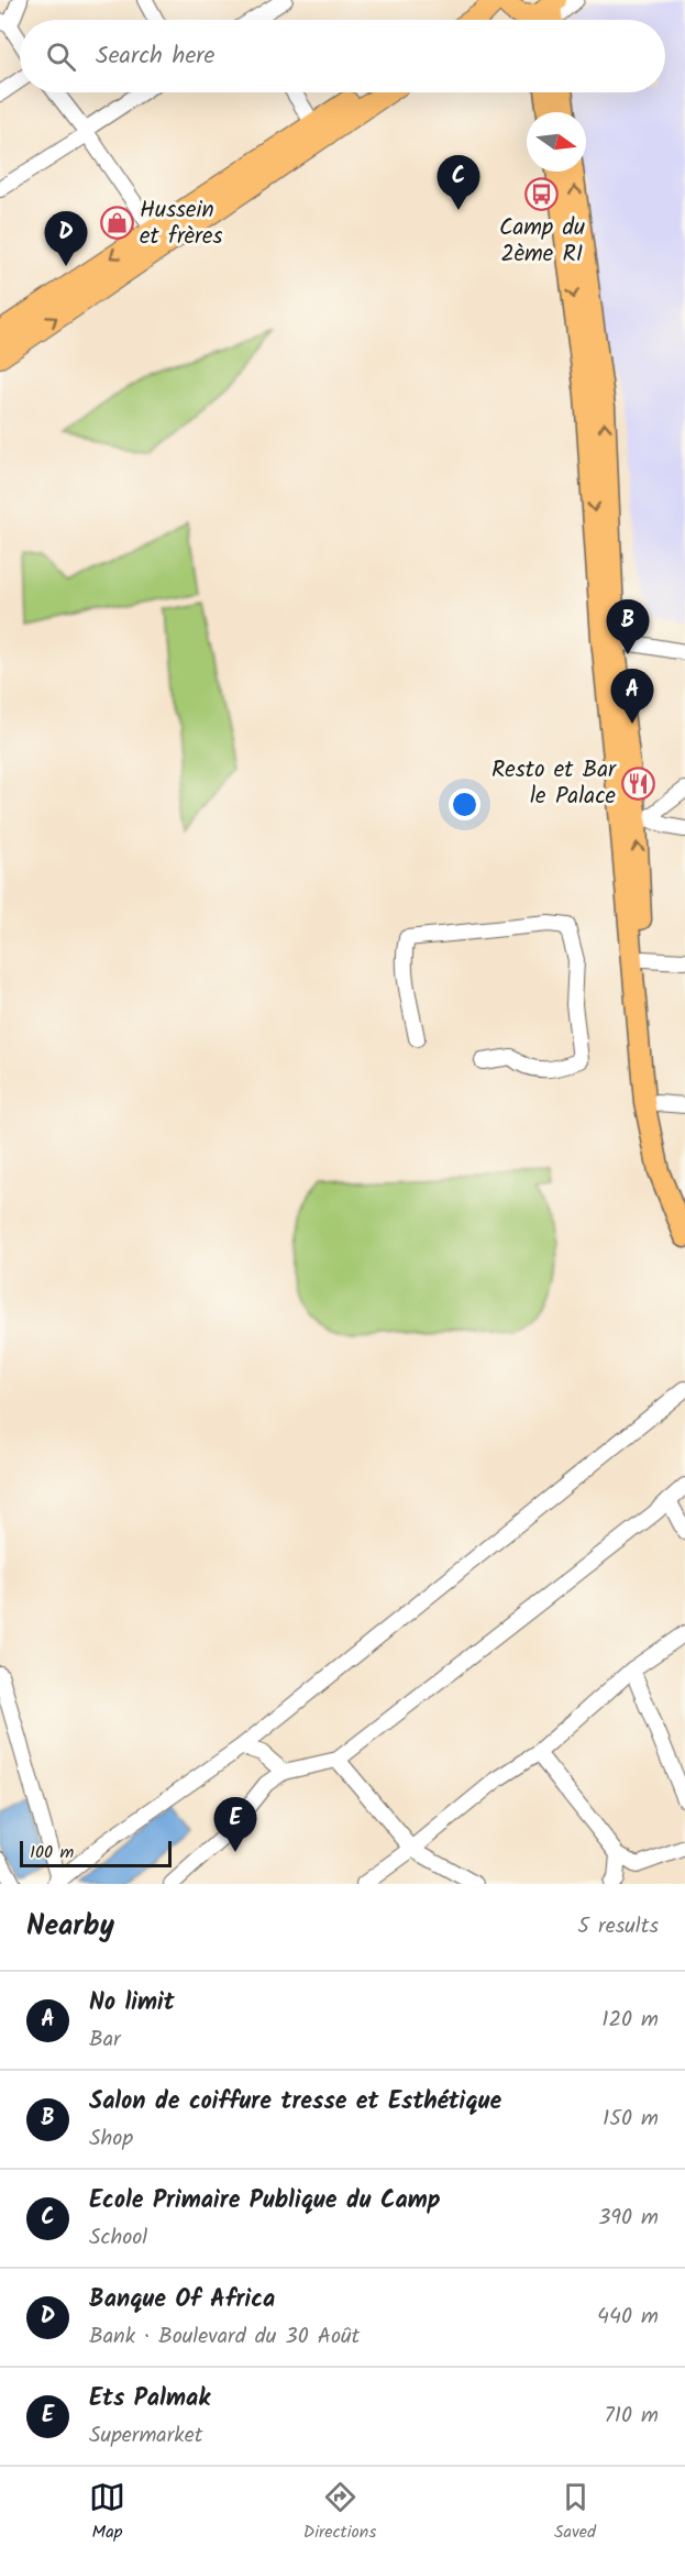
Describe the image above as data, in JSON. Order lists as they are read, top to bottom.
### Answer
{
  "places": {
    "bus stop": ["Camp du 2ème RI"],
    "shop": ["Hussein et frères"],
    "restaurant": ["Resto et Bar le Palace"]
  },
  "scale_bar": "100 m",
  "north": "right",
  "page": {
    "search": "Search here",
    "pins": [
      "C",
      "D",
      "B",
      "A",
      "E"
    ],
    "scale": "100 m",
    "heading": ["Nearby", "5 results"],
    "list": [
      {
        "mark": "A",
        "name": "No limit",
        "note": "Bar",
        "value": "120 m"
      },
      {
        "mark": "B",
        "name": "Salon de coiffure tresse et Esthétique",
        "note": "Shop",
        "value": "150 m"
      },
      {
        "mark": "C",
        "name": "Ecole Primaire Publique du Camp",
        "note": "School",
        "value": "390 m"
      },
      {
        "mark": "D",
        "name": "Banque Of Africa",
        "note": "Bank · Boulevard du 30 Août",
        "value": "440 m"
      },
      {
        "mark": "E",
        "name": "Ets Palmak",
        "note": "Supermarket",
        "value": "710 m"
      }
    ],
    "nav": ["Map", "Directions", "Saved"]
  }
}
